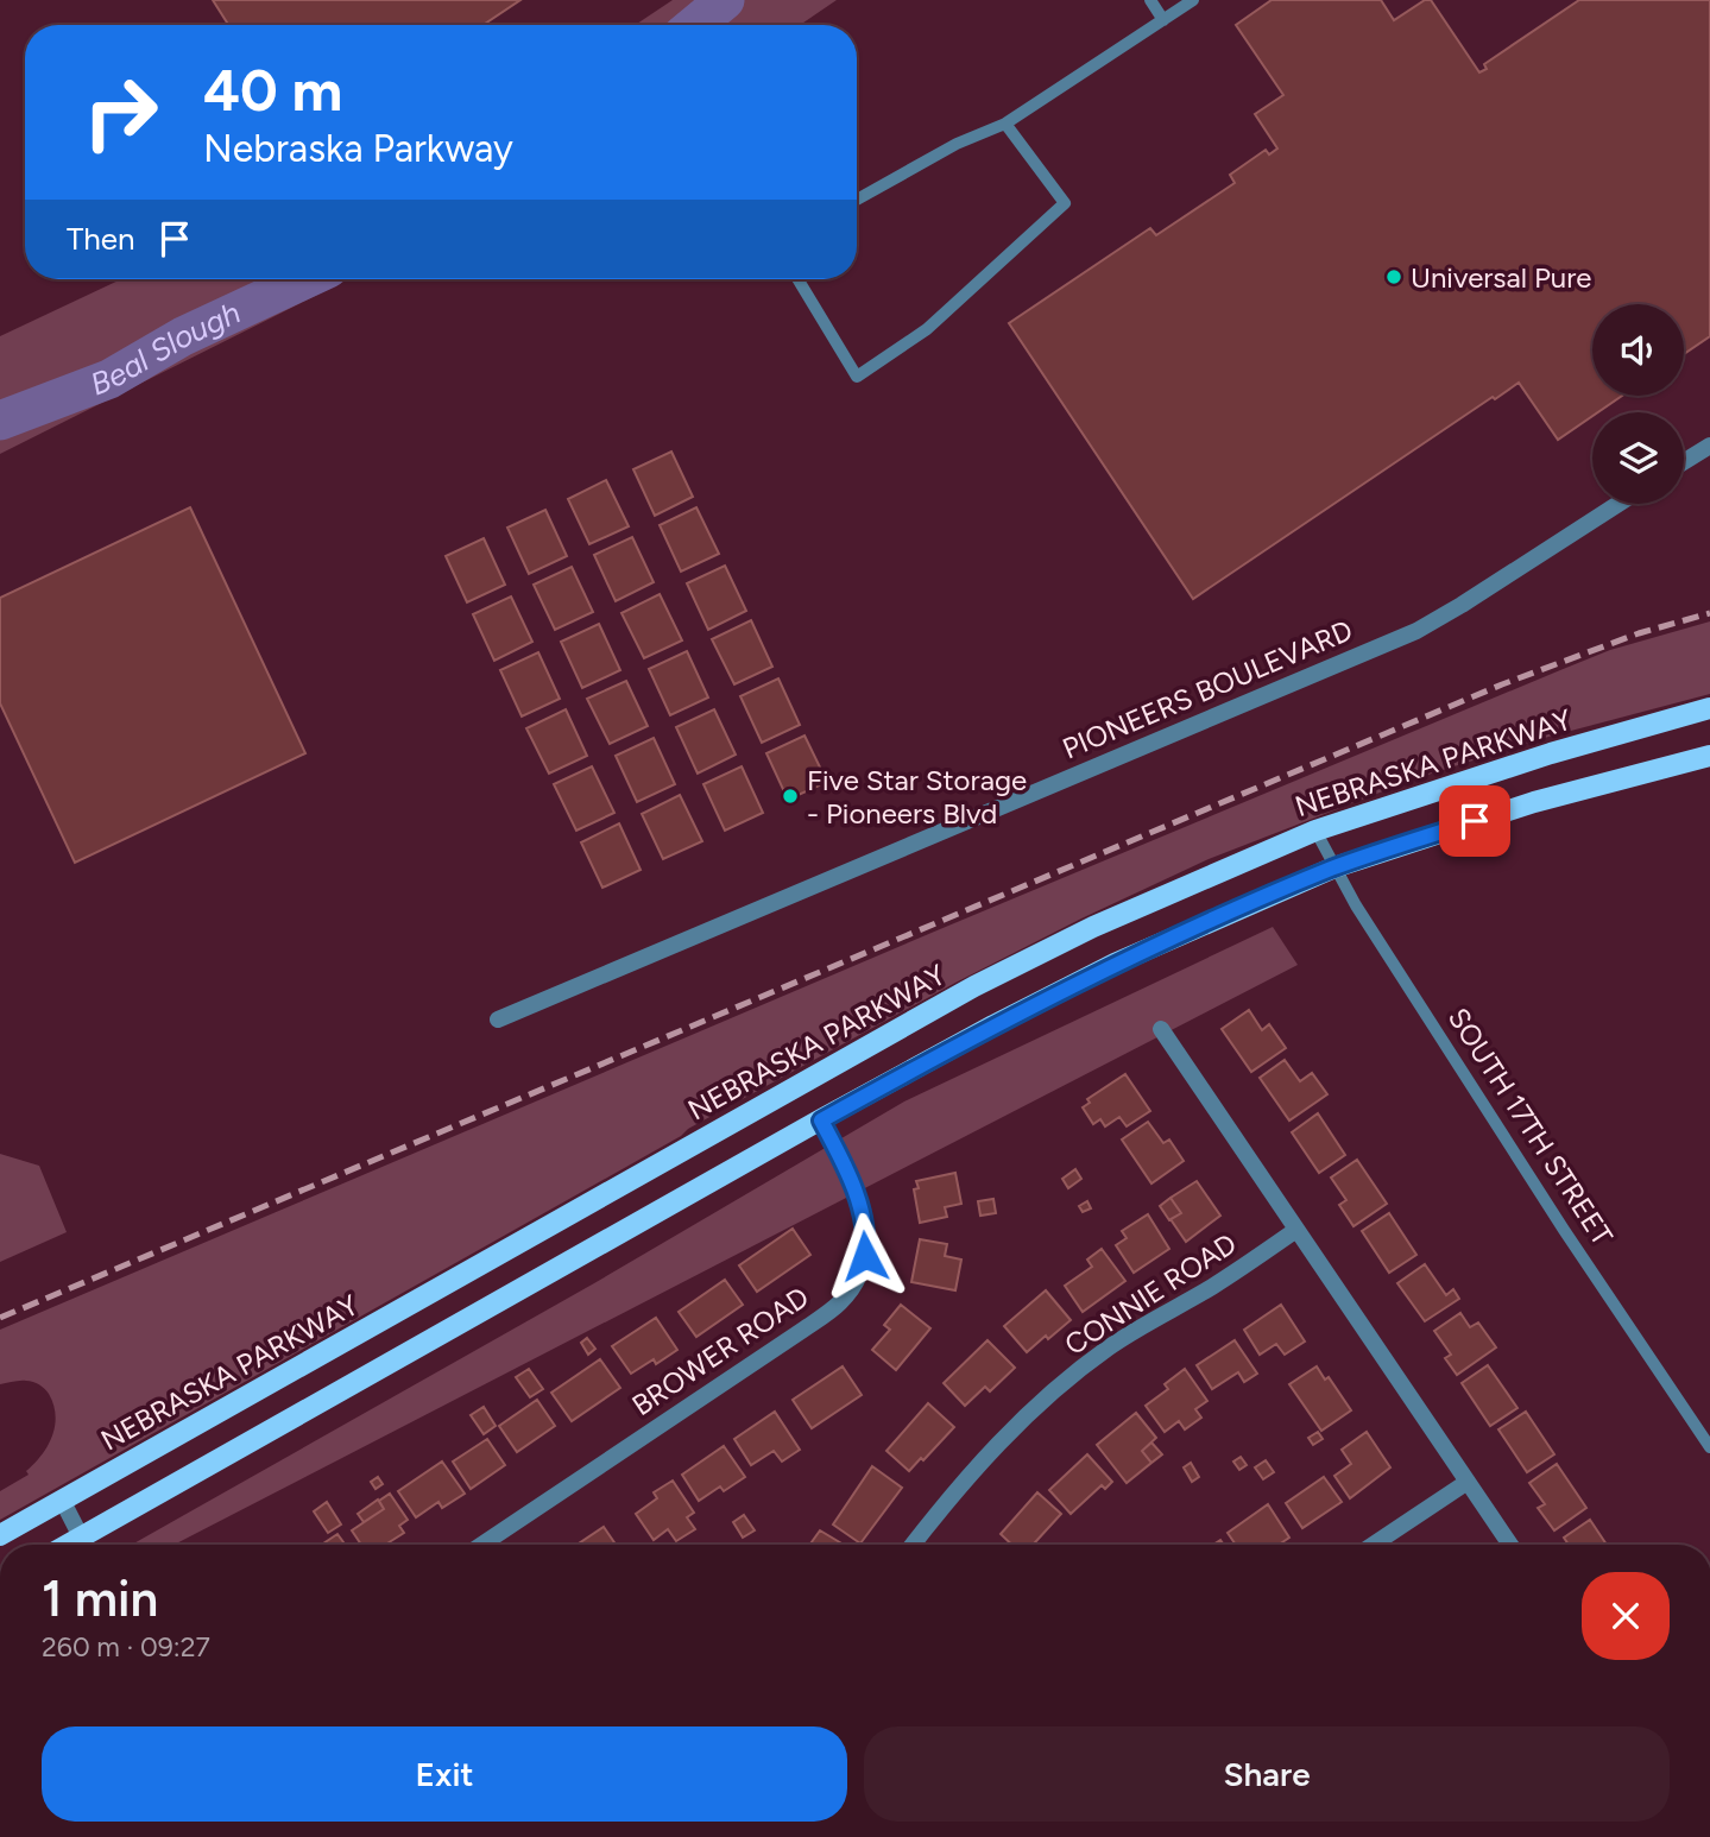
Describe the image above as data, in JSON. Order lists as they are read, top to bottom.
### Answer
{
  "streets": {
    "main road": ["NEBRASKA PARKWAY"],
    "street": ["PIONEERS BOULEVARD", "CONNIE ROAD", "BROWER ROAD"],
    "lane": ["SOUTH 17TH STREET"]
  },
  "crossings": [
    ["NEBRASKA PARKWAY", "SOUTH 17TH STREET"]
  ],
  "water": ["Beal Slough"],
  "places": ["Universal Pure", "Five Star Storage - Pioneers Blvd"],
  "page": {
    "turn": ["40 m", "Nebraska Parkway"],
    "then": "Then",
    "heading": ["1 min", "260 m · 09:27"],
    "buttons": ["Exit", "Share"]
  }
}
